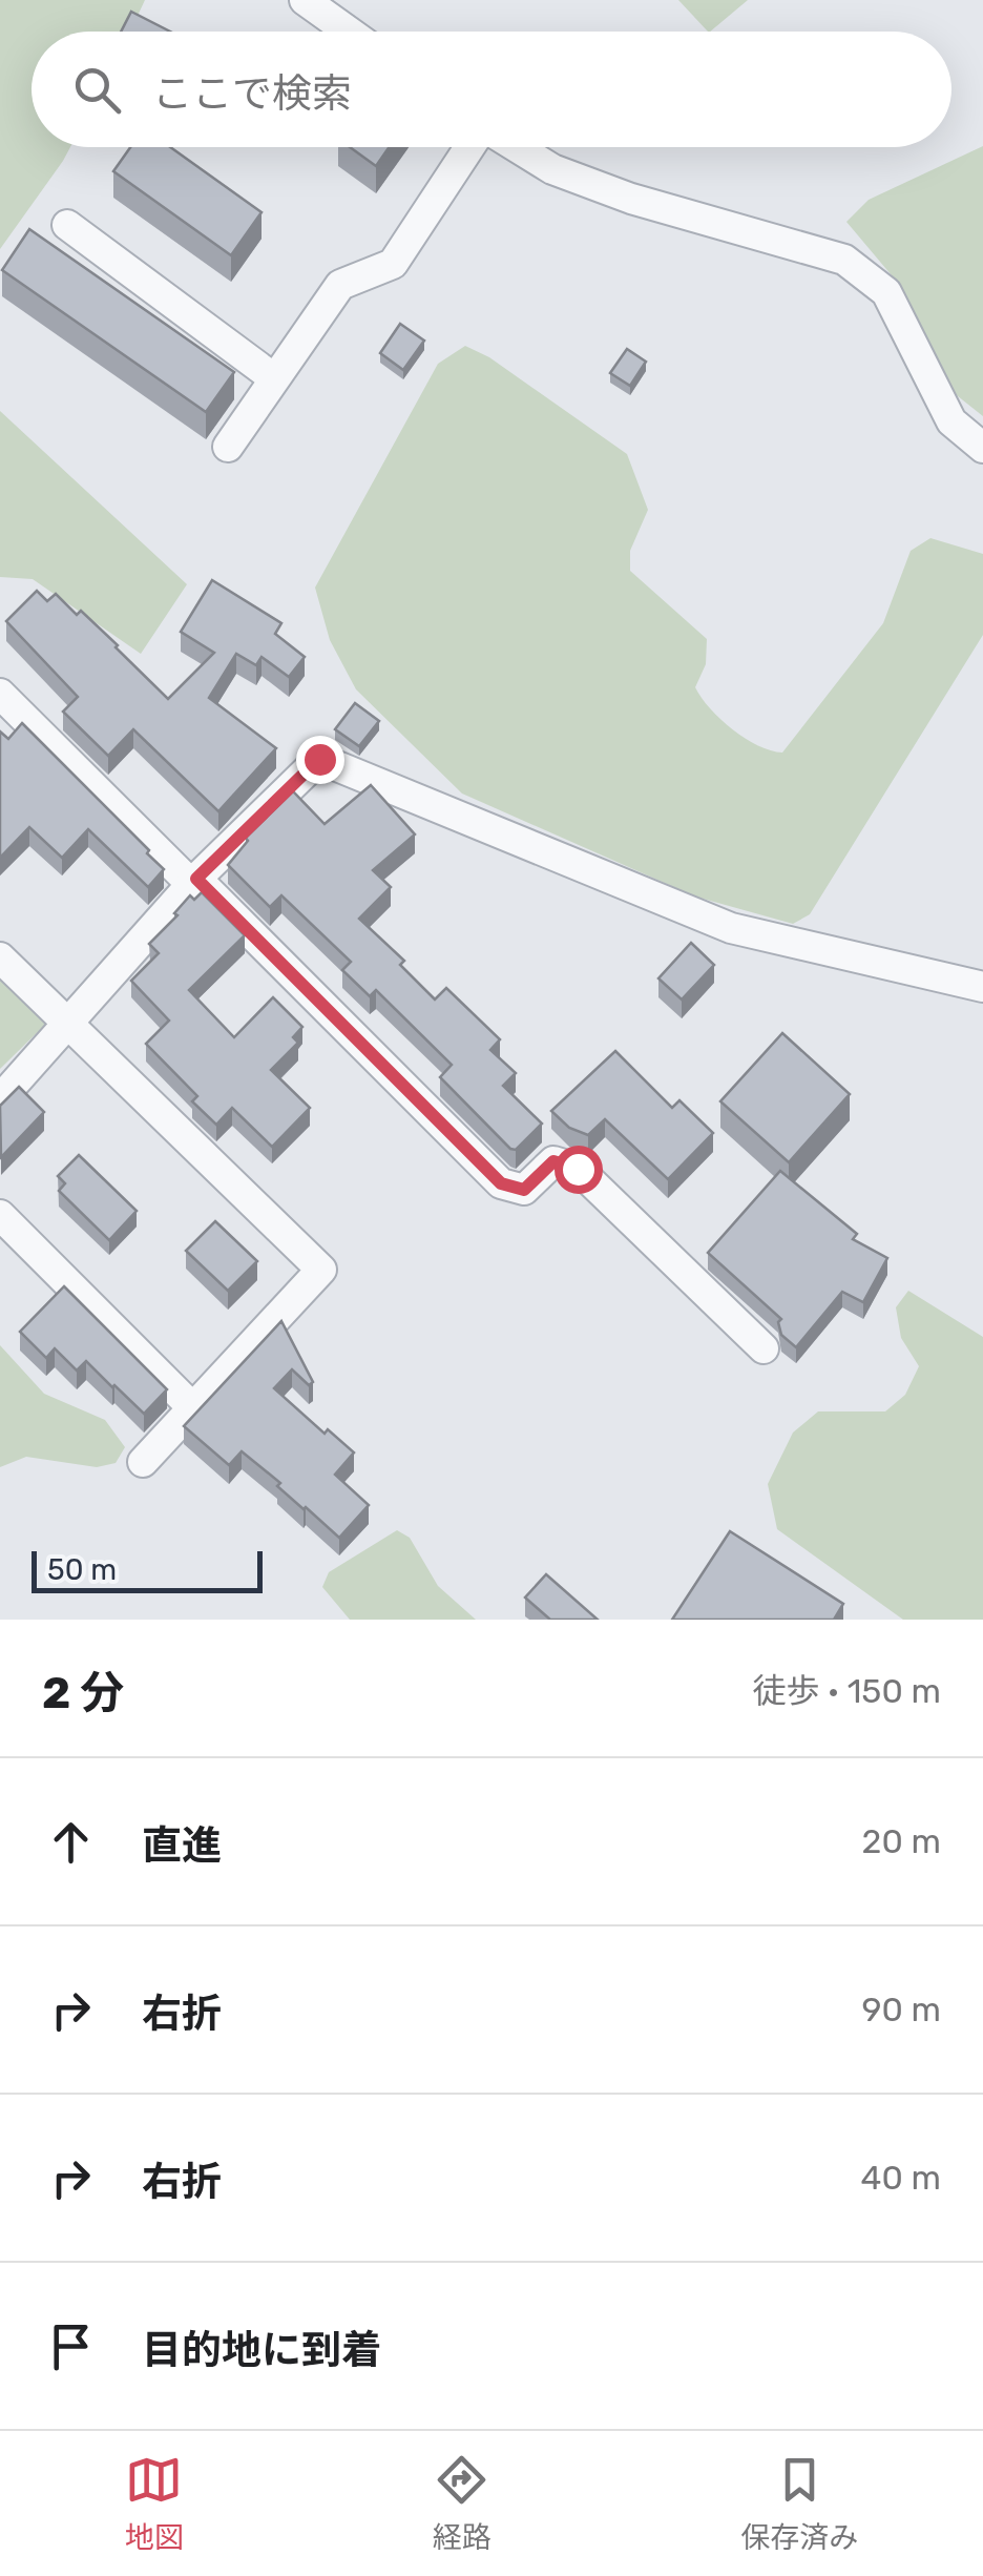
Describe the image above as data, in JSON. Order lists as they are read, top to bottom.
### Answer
{
  "scale_bar": "50 m",
  "page": {
    "search": "ここで検索",
    "scale": "50 m",
    "heading": ["2 分", "徒歩 · 150 m"],
    "list": [
      ["直進", "20 m"],
      ["右折", "90 m"],
      ["右折", "40 m"],
      "目的地に到着"
    ],
    "nav": ["地図", "経路", "保存済み"]
  }
}
